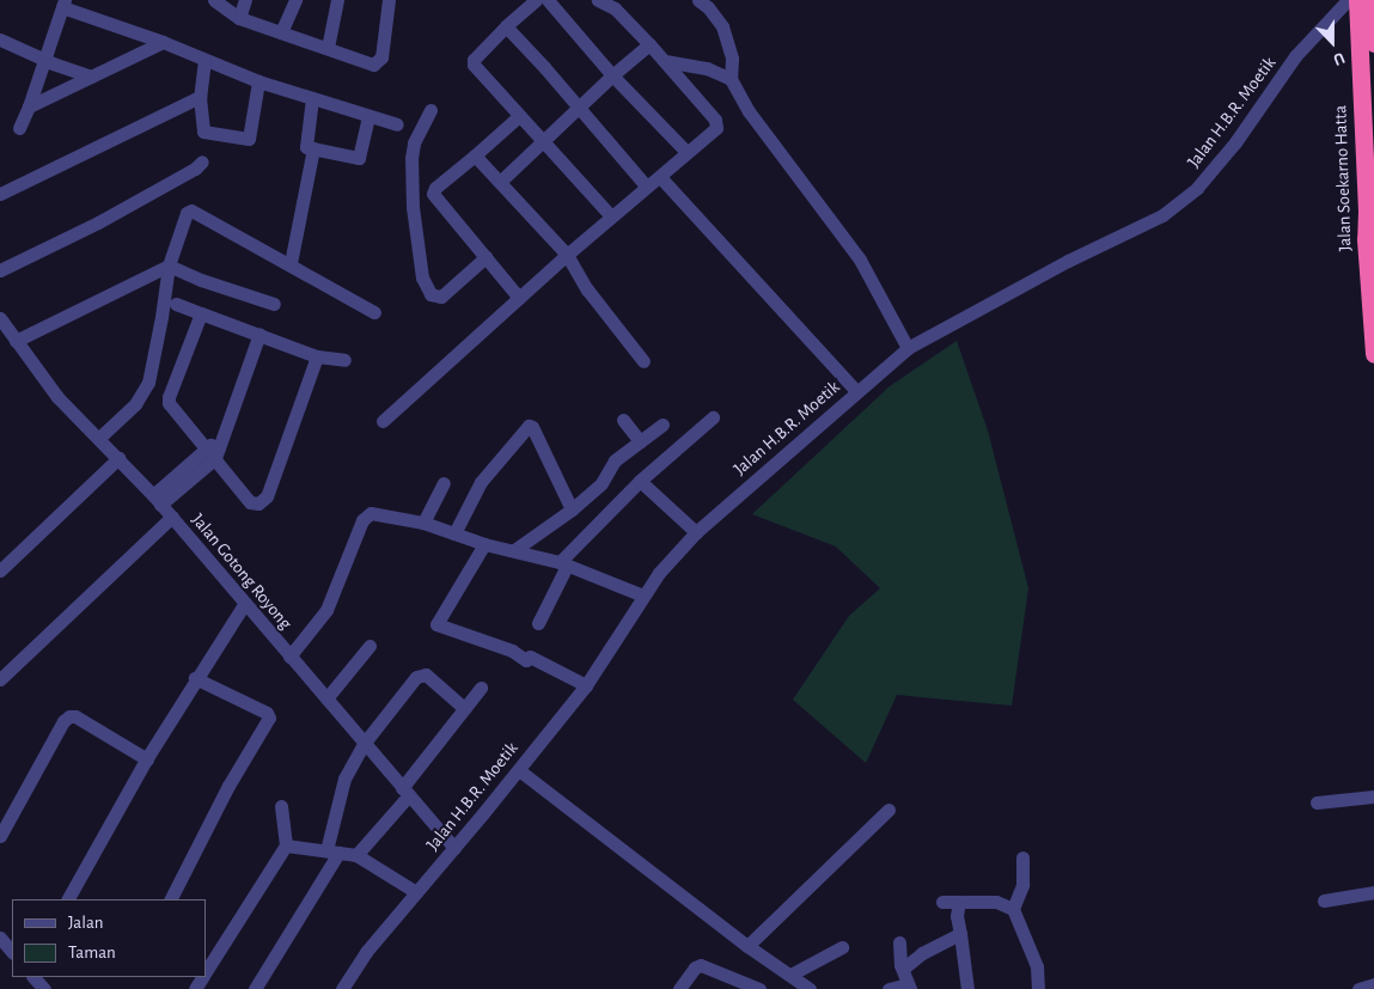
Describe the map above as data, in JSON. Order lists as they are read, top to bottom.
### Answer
{
  "streets": {
    "highway": ["Jalan Soekarno Hatta"],
    "street": ["Jalan H.B.R. Moetik", "Jalan Gotong Royong"]
  },
  "crossings": [
    ["Jalan H.B.R. Moetik", "Jalan Gotong Royong"]
  ],
  "legend": ["Jalan", "Taman"],
  "north": "bottom"
}
